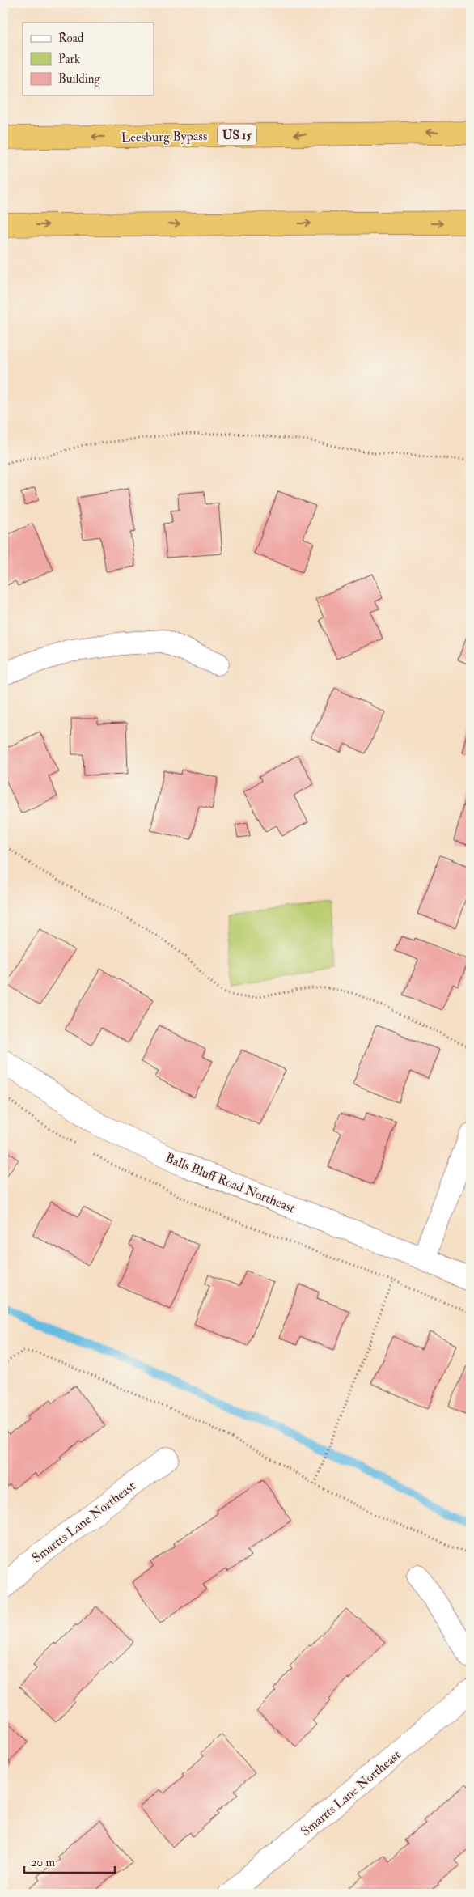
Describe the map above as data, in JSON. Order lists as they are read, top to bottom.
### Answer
{
  "streets": {
    "highway": ["US 15", "Leesburg Bypass"],
    "street": ["Balls Bluff Road Northeast", "Smartts Lane Northeast"]
  },
  "legend": ["Road", "Park", "Building"],
  "scale_bar": "20 m"
}
